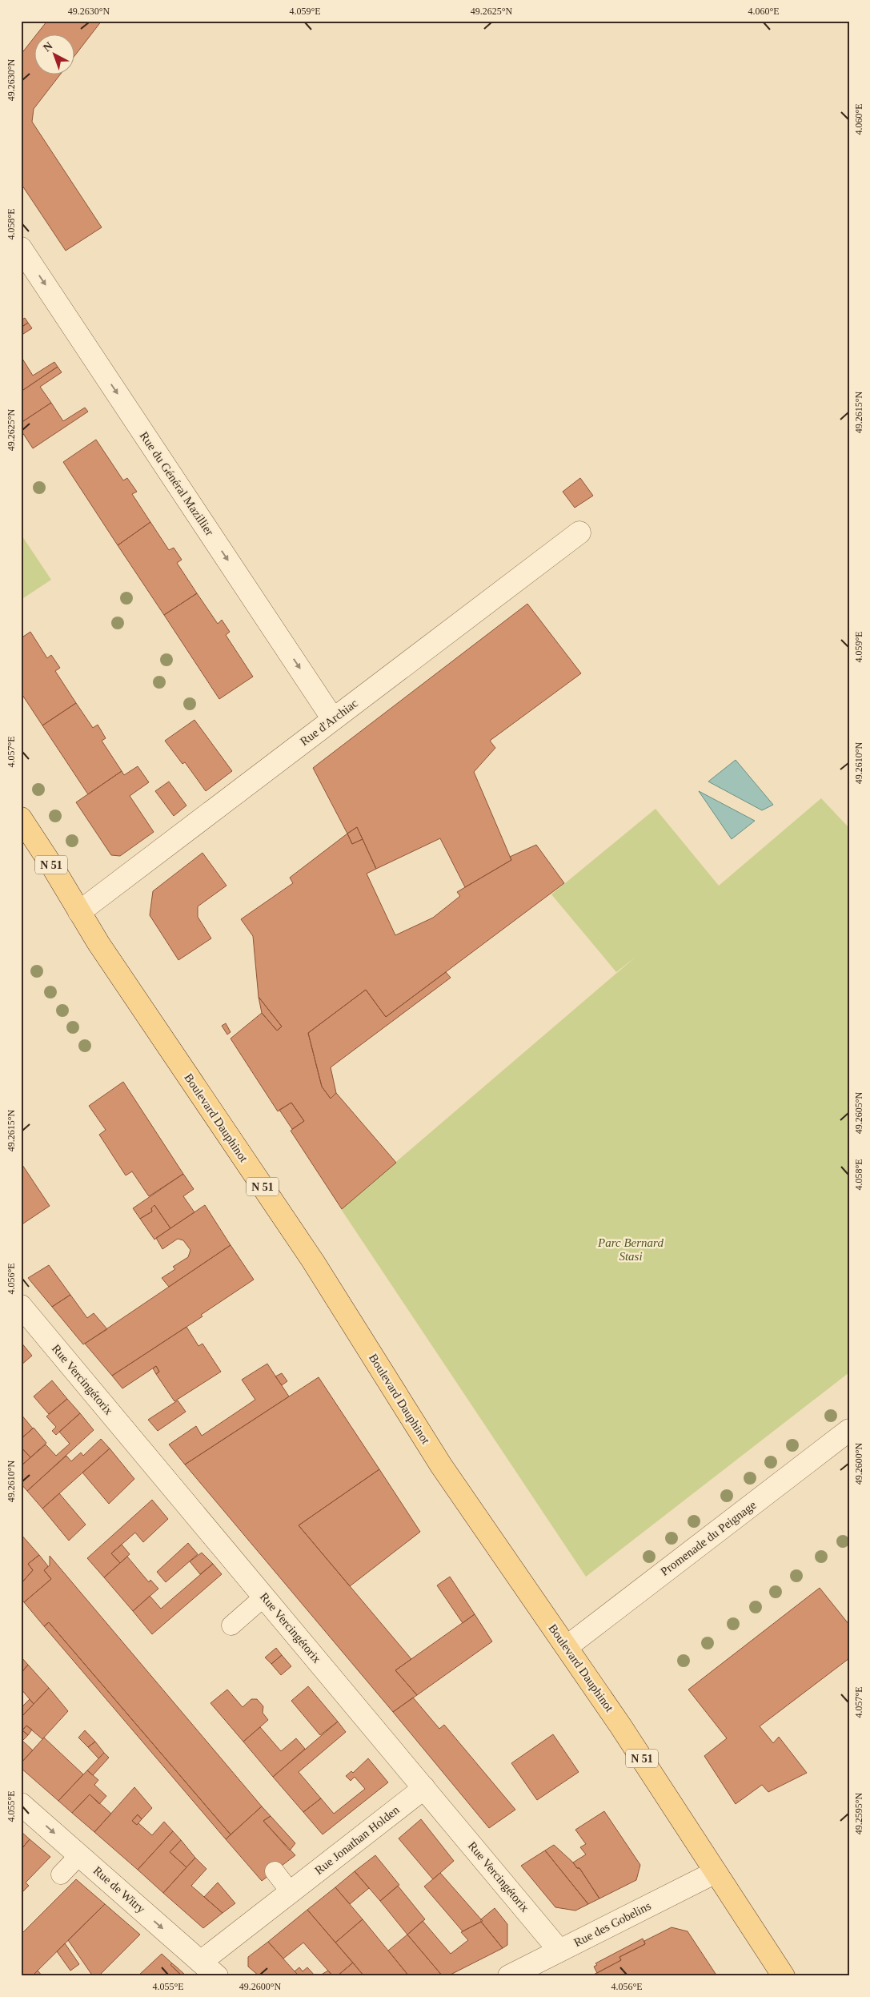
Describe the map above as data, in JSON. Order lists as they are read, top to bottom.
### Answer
{
  "streets": {
    "main road": ["N 51", "Boulevard Dauphinot"],
    "street": [
      "Rue du Général Mazillier",
      "Rue d'Archiac",
      "Rue Vercingétorix",
      "Promenade du Peignage",
      "Rue Jonathan Holden",
      "Rue de Witry",
      "Rue des Gobelins"
    ]
  },
  "crossings": [
    ["Rue du Général Mazillier", "Rue d'Archiac"],
    ["Rue d'Archiac", "Boulevard Dauphinot"],
    ["Boulevard Dauphinot", "Promenade du Peignage"],
    ["Boulevard Dauphinot", "Rue des Gobelins"],
    ["Rue Vercingétorix", "Rue Jonathan Holden"],
    ["Rue Vercingétorix", "Rue des Gobelins"],
    ["Rue Jonathan Holden", "Rue de Witry"]
  ],
  "one_way": ["Rue du Général Mazillier", "Rue de Witry"],
  "parks": ["Parc Bernard Stasi"],
  "north": "top left",
  "coordinates": [
    "49.2630°N",
    "4.059°E",
    "49.2625°N",
    "4.060°E",
    "4.058°E",
    "49.2615°N",
    "4.057°E",
    "49.2610°N",
    "49.2605°N",
    "4.056°E",
    "49.2600°N",
    "4.055°E",
    "49.2595°N"
  ]
}
